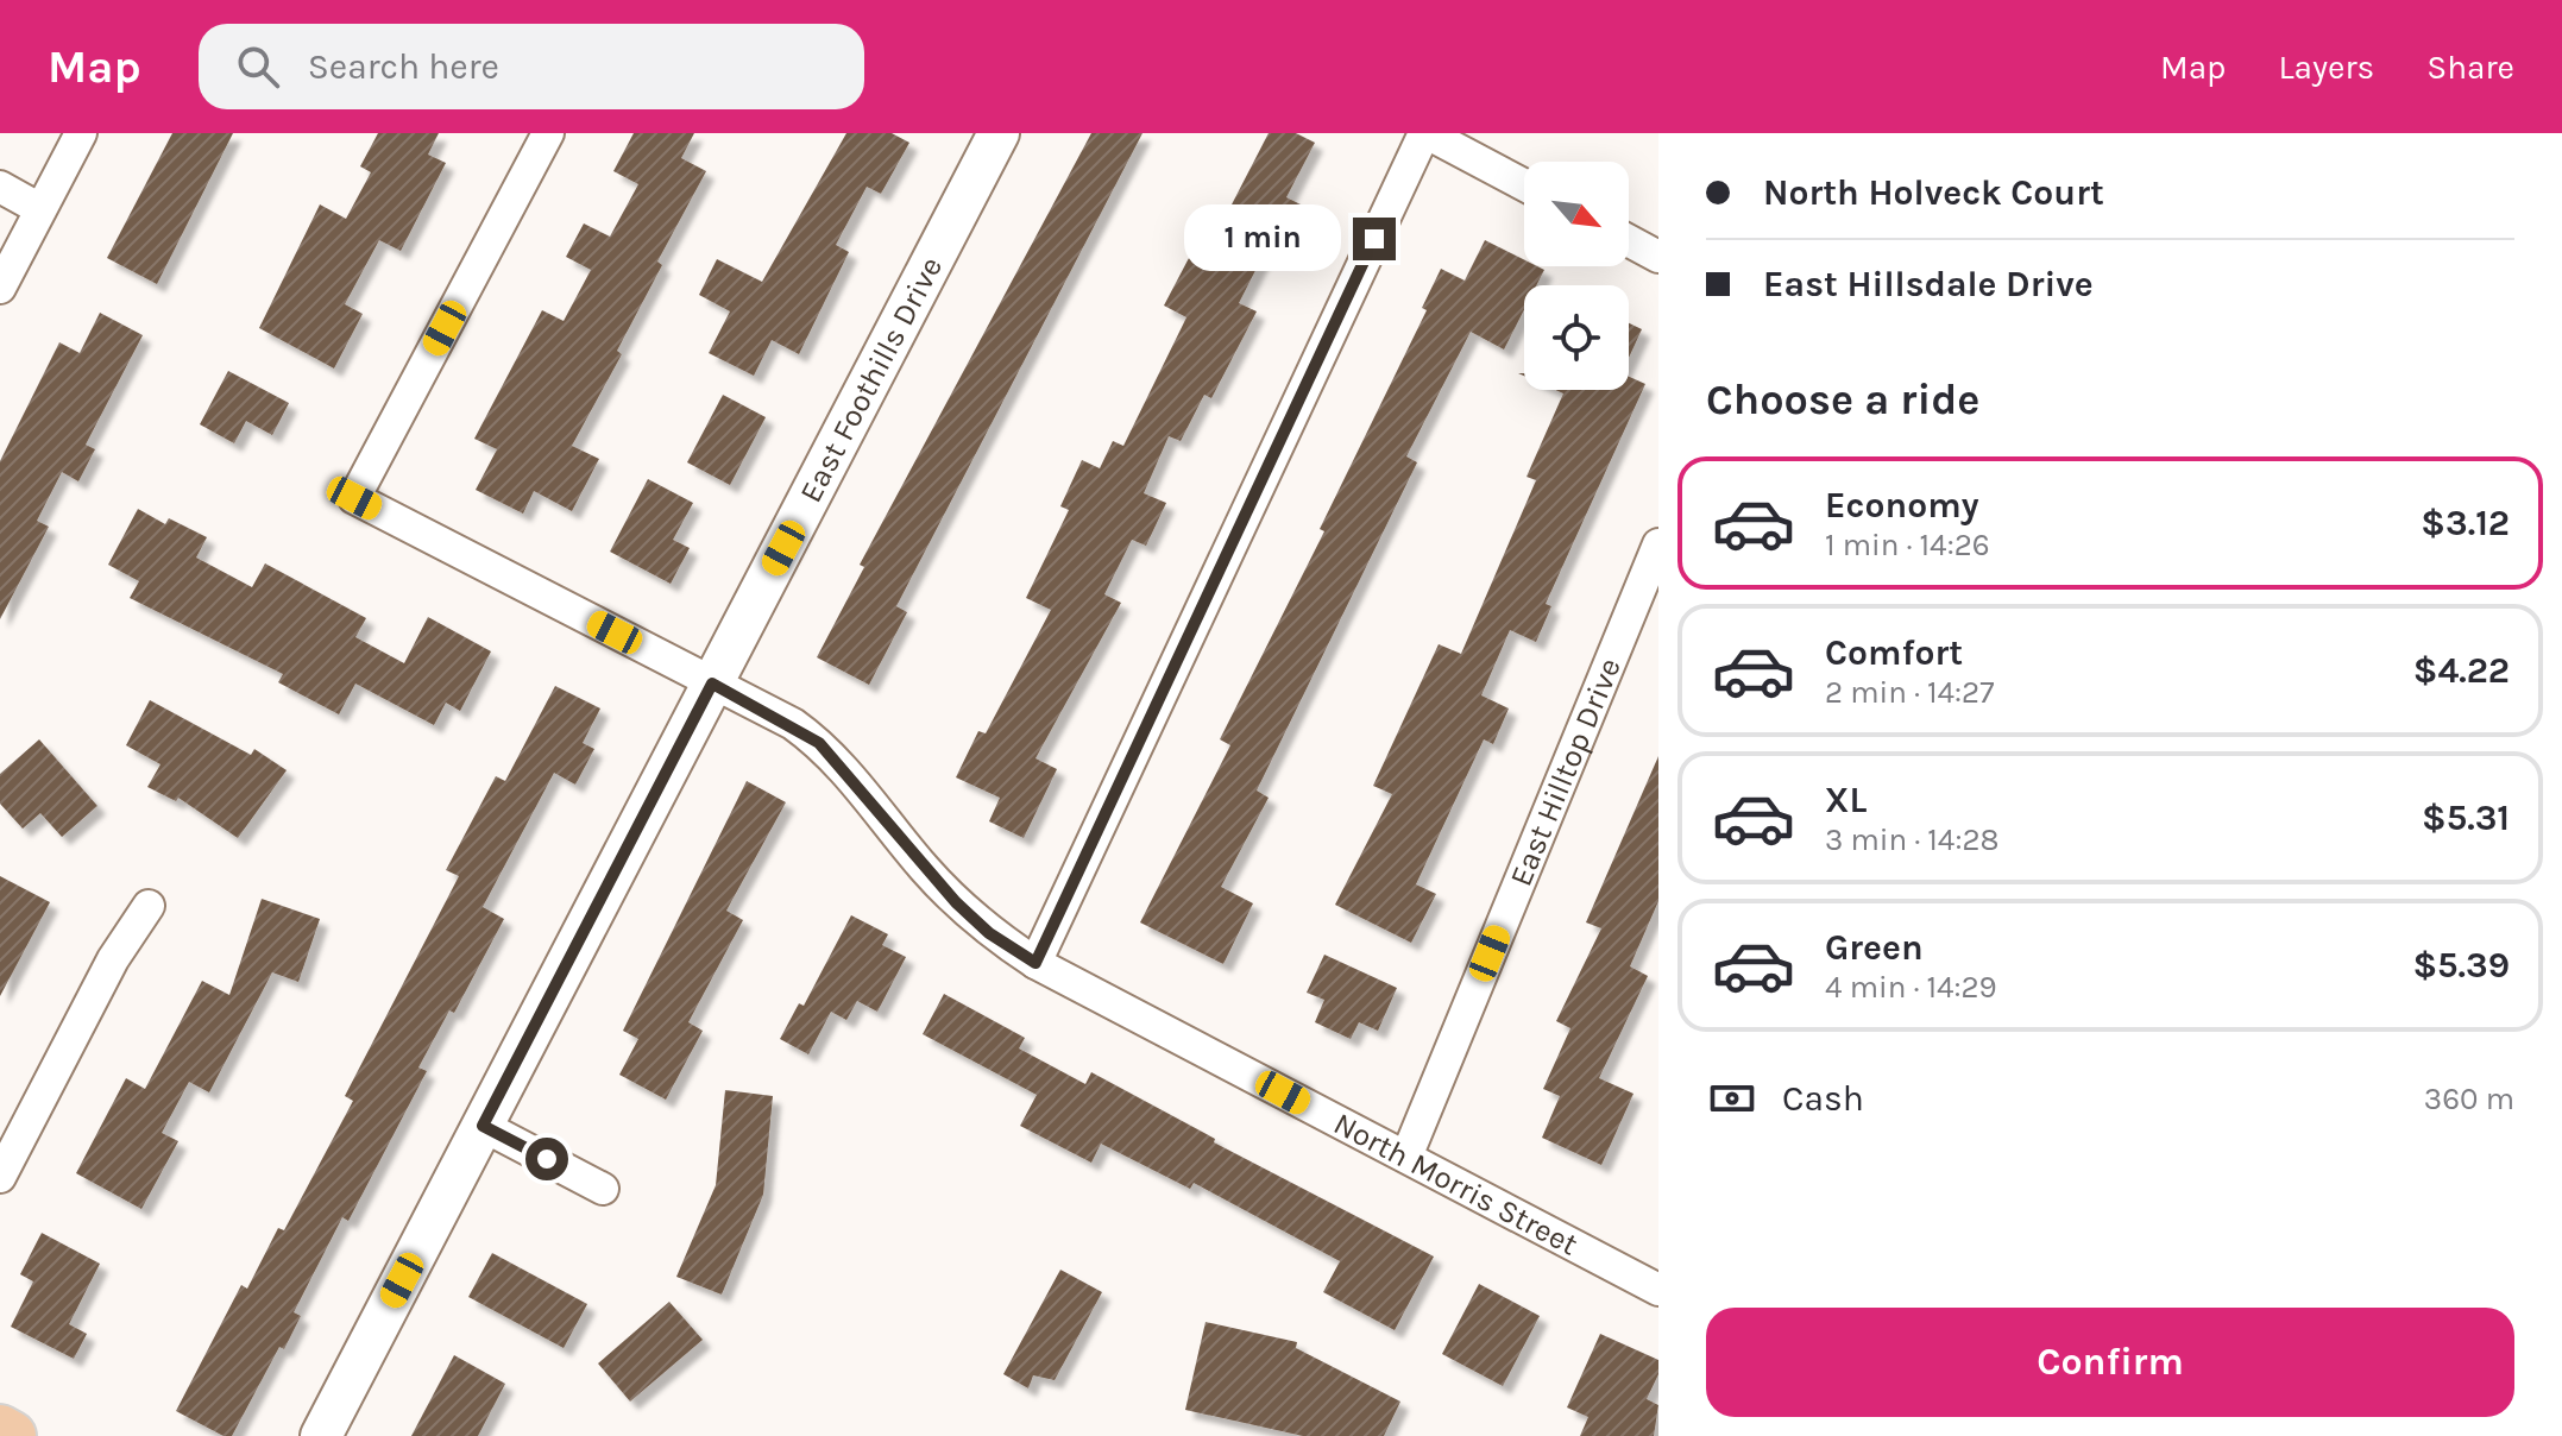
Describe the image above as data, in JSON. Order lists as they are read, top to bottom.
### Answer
{
  "streets": {
    "street": ["East Foothills Drive", "East Hilltop Drive", "North Morris Street"]
  },
  "crossings": [
    ["East Foothills Drive", "North Morris Street"],
    ["East Hilltop Drive", "North Morris Street"]
  ],
  "north": "bottom right",
  "page": {
    "header": "Map",
    "search": "Search here",
    "nav": ["Map", "Layers", "Share"],
    "banner": ["North Holveck Court", "East Hillsdale Drive"],
    "bubble": "1 min",
    "heading": "Choose a ride",
    "list": [
      {
        "name": "Economy",
        "note": "1 min · 14:26",
        "value": "$3.12"
      },
      {
        "name": "Comfort",
        "note": "2 min · 14:27",
        "value": "$4.22"
      },
      {
        "name": "XL",
        "note": "3 min · 14:28",
        "value": "$5.31"
      },
      {
        "name": "Green",
        "note": "4 min · 14:29",
        "value": "$5.39"
      }
    ],
    "pay": ["Cash", "360 m"],
    "buttons": "Confirm"
  }
}
